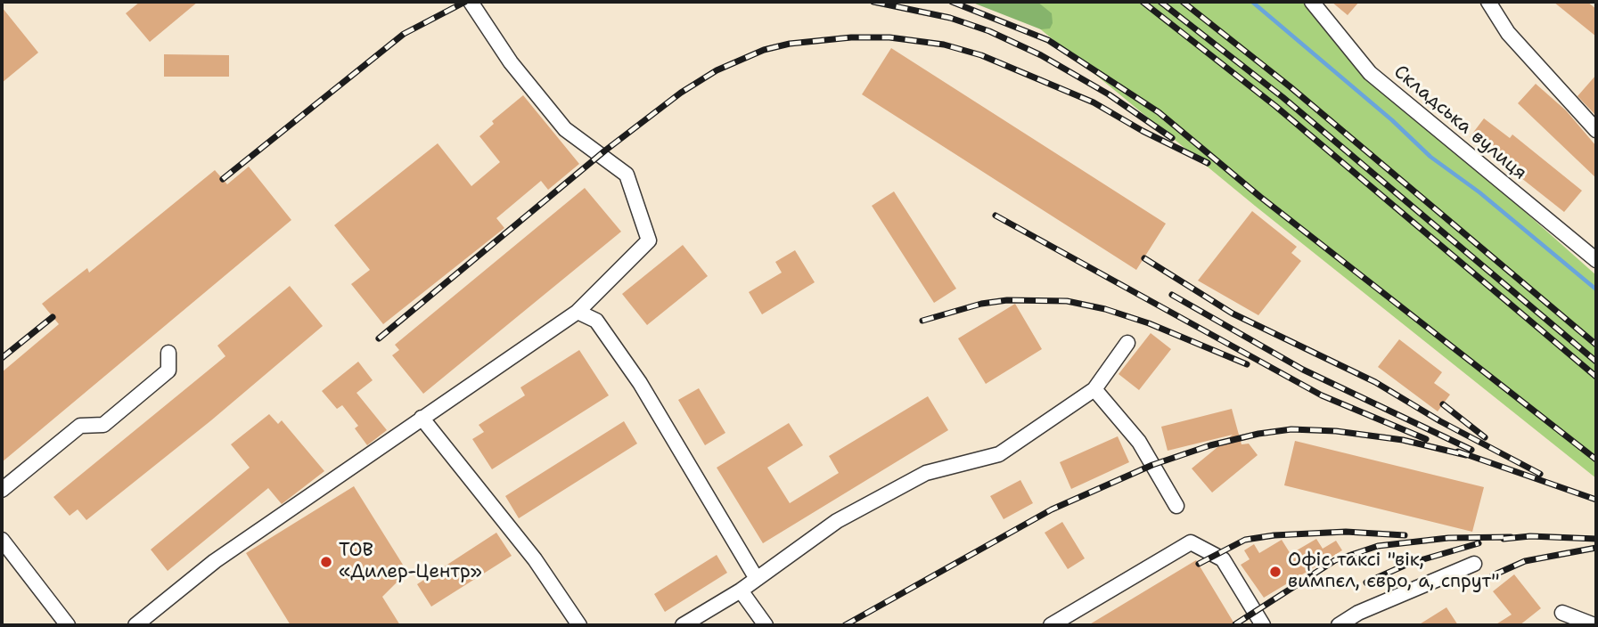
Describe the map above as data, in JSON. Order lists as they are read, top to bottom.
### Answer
{
  "streets": {
    "street": ["Складська вулиця"]
  },
  "places": ["ТОВ «Дилер-Центр»", "Офіс таксі \"вік, вимпєл, євро, а, спрут\""]
}
